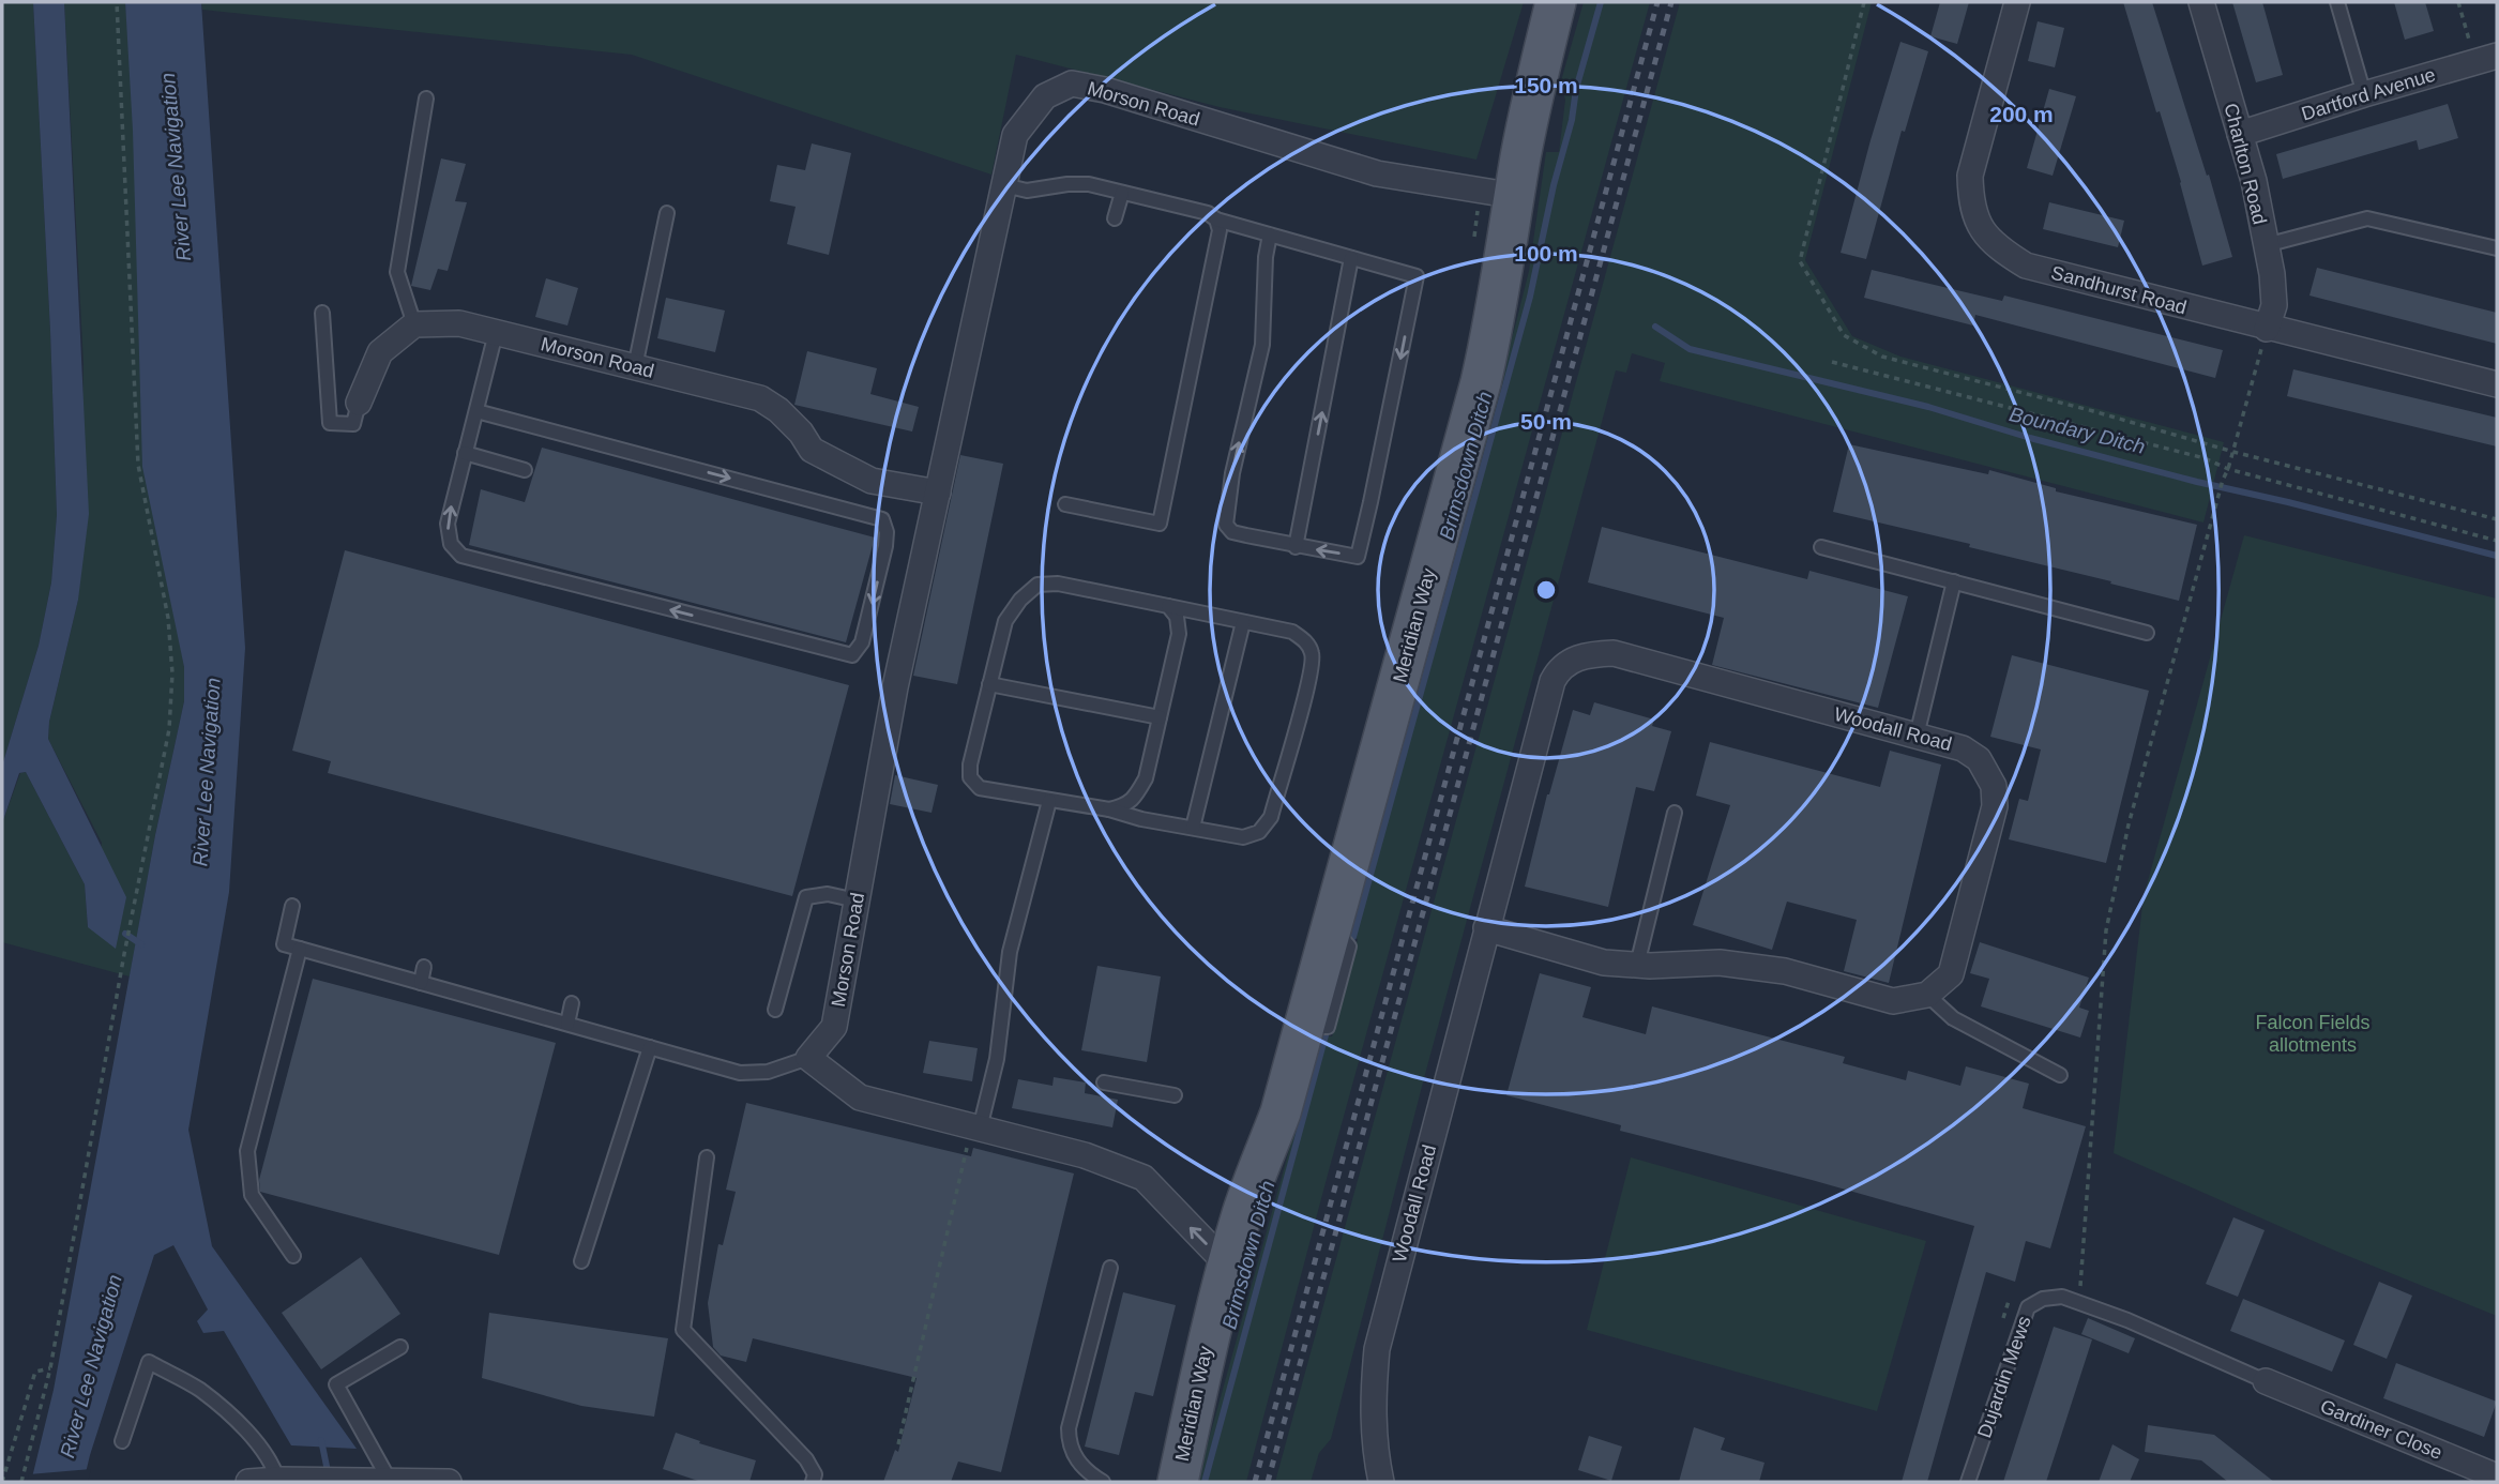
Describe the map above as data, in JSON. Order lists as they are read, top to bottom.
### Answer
{
  "streets": {
    "main road": ["Meridian Way"],
    "street": [
      "Dartford Avenue",
      "Morson Road",
      "Charlton Road",
      "Sandhurst Road",
      "Woodall Road",
      "Gardiner Close"
    ],
    "lane": ["Dujardin Mews"]
  },
  "crossings": [
    ["Dartford Avenue", "Charlton Road"],
    ["Morson Road", "Meridian Way"],
    ["Charlton Road", "Sandhurst Road"]
  ],
  "water": ["River Lee Navigation", "Boundary Ditch", "Brimsdown Ditch"],
  "parks": ["Falcon Fields allotments"],
  "rings": [
    "150 m",
    "200 m",
    "100 m",
    "50 m"
  ]
}
